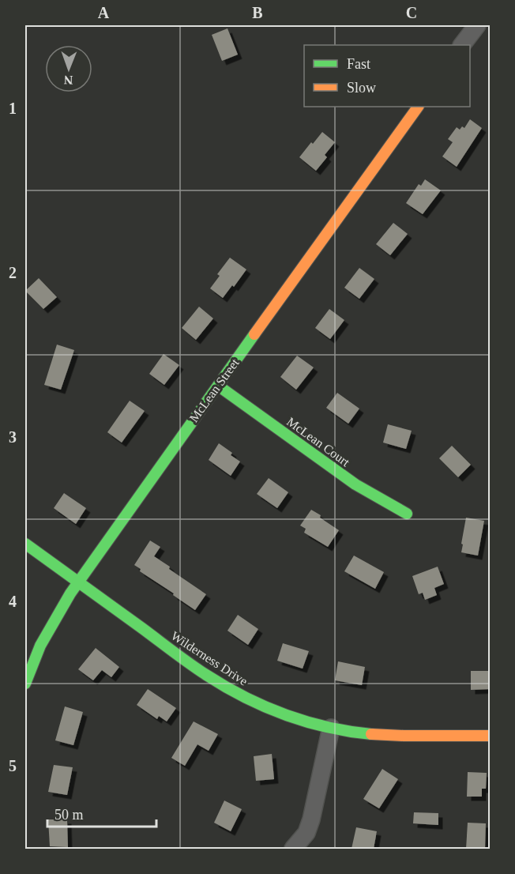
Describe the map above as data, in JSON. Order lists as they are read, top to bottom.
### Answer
{
  "streets": {
    "street": ["McLean Street", "McLean Court", "Wilderness Drive"]
  },
  "crossings": [
    ["McLean Street", "McLean Court"],
    ["McLean Street", "Wilderness Drive"]
  ],
  "legend": ["Fast", "Slow"],
  "scale_bar": "50 m",
  "north": "bottom",
  "grid": {
    "columns": ["A", "B", "C"],
    "rows": [
      "1",
      "2",
      "3",
      "4",
      "5"
    ]
  }
}
